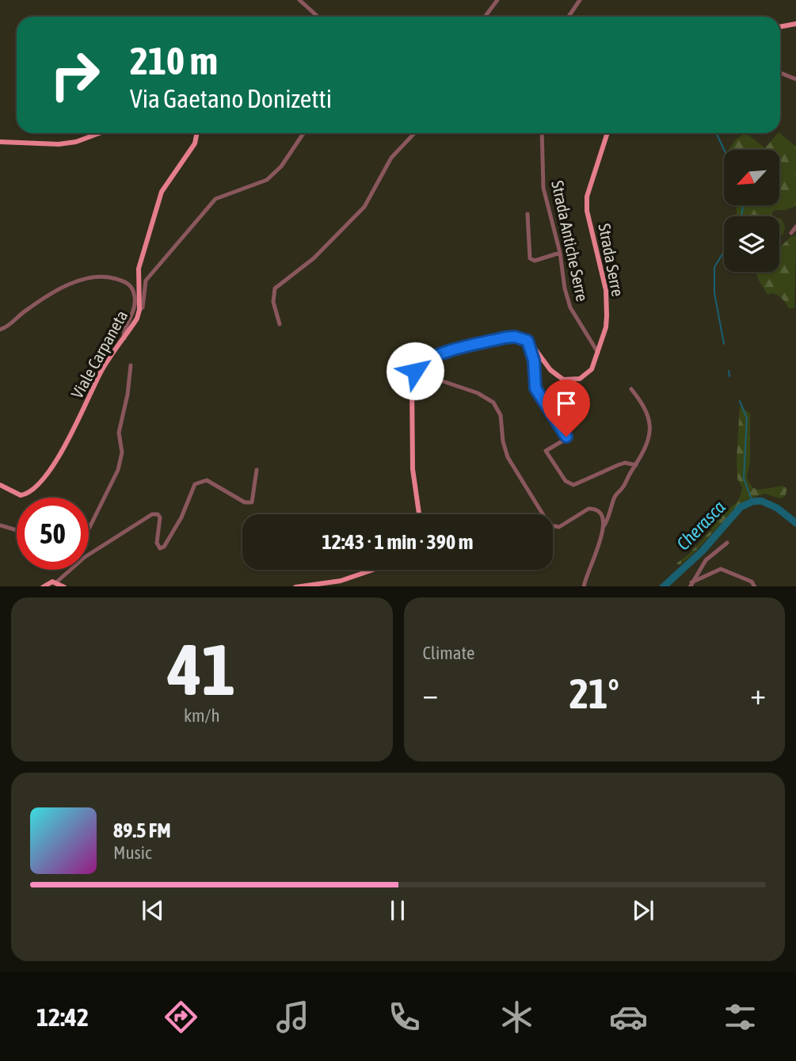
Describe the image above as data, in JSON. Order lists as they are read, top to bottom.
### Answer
{
  "streets": {
    "main road": ["Strada Serre", "Viale Carpaneta"],
    "street": ["Strada Antiche Serre"]
  },
  "crossings": [
    ["Strada Antiche Serre", "Strada Serre"]
  ],
  "water": ["Cherasca"],
  "north": "bottom left",
  "page": {
    "turn": ["210 m", "Via Gaetano Donizetti"],
    "limit": "50",
    "trip": "12:43 · 1 min · 390 m",
    "tile": [
      ["41", "km/h"],
      "Climate"
    ],
    "heat": ["−", "21°", "+"],
    "song": ["89.5 FM", "Music"],
    "tabs": "12:42"
  }
}
